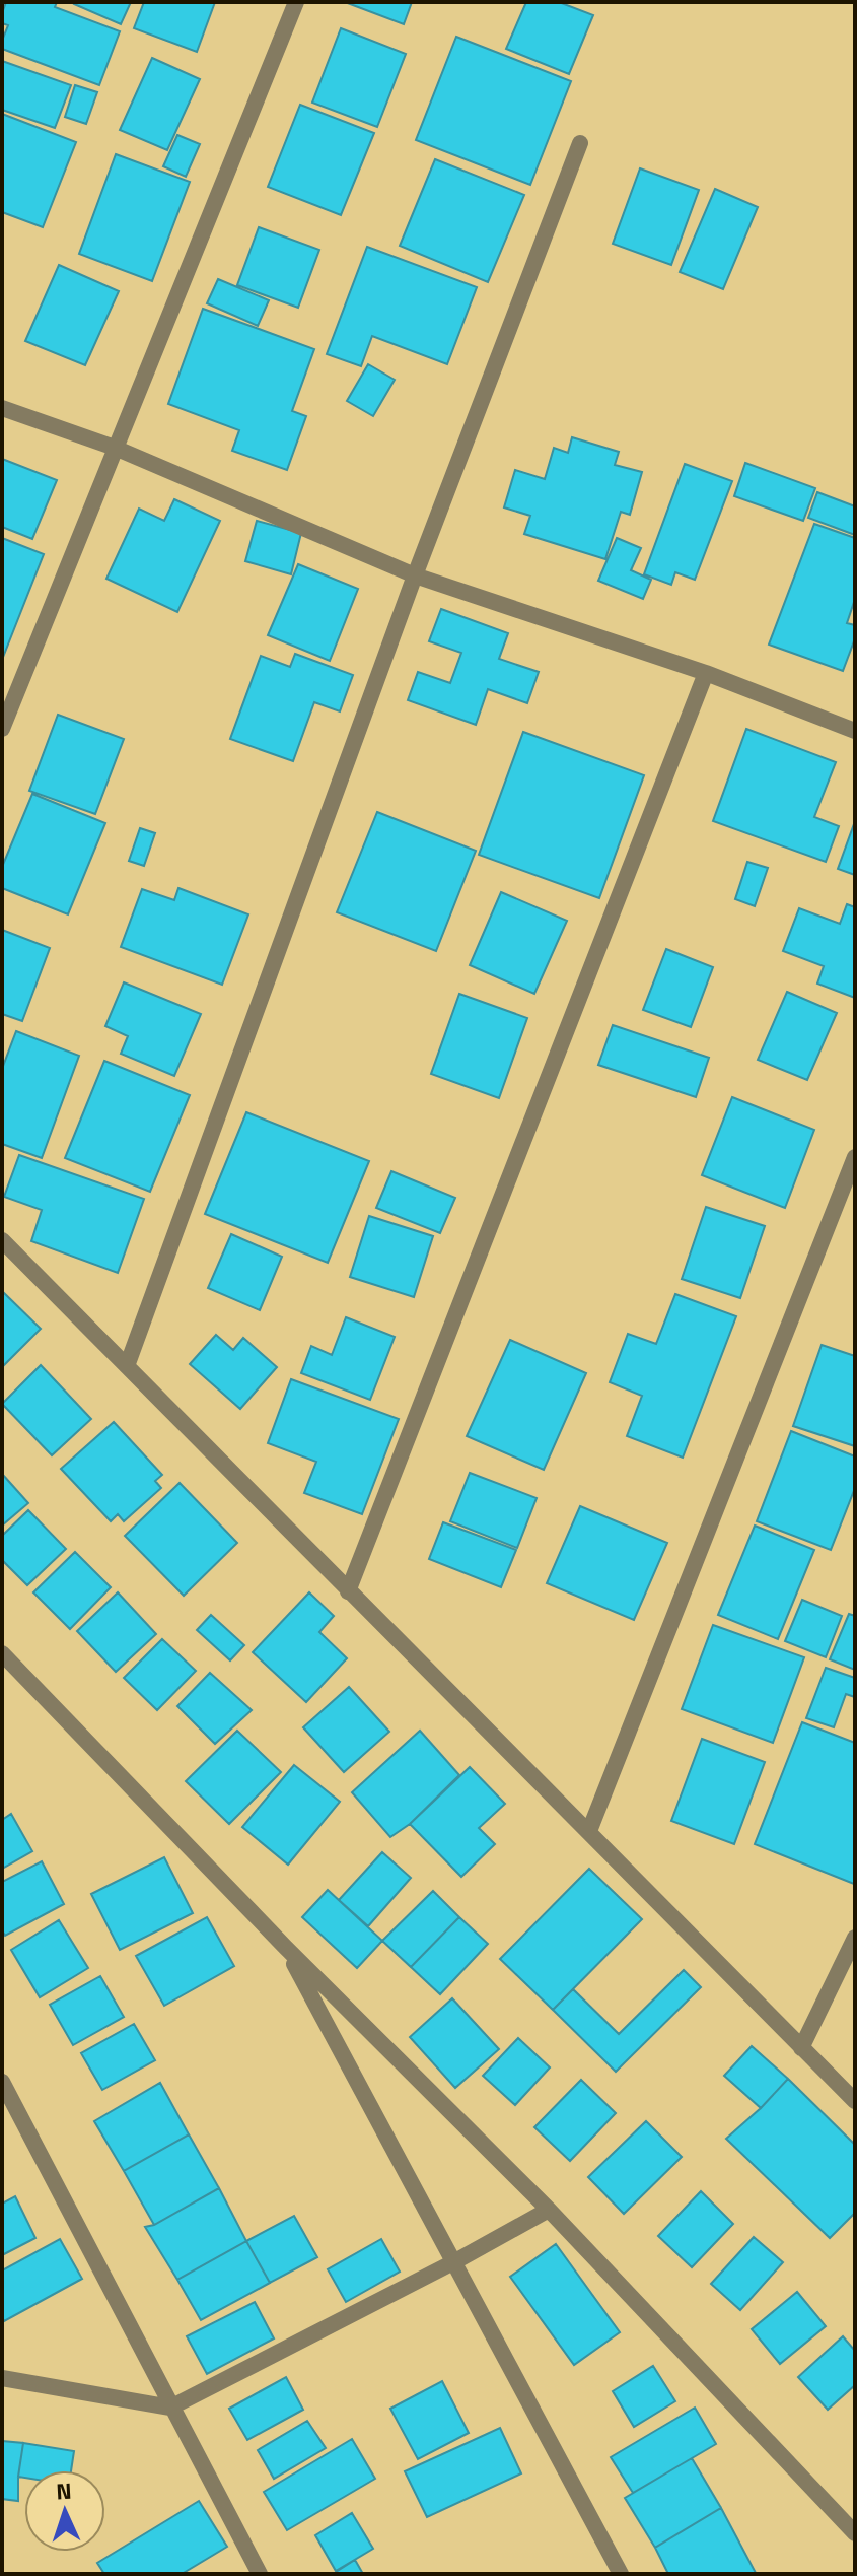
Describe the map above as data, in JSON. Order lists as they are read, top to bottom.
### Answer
{
  "north": "top"
}
